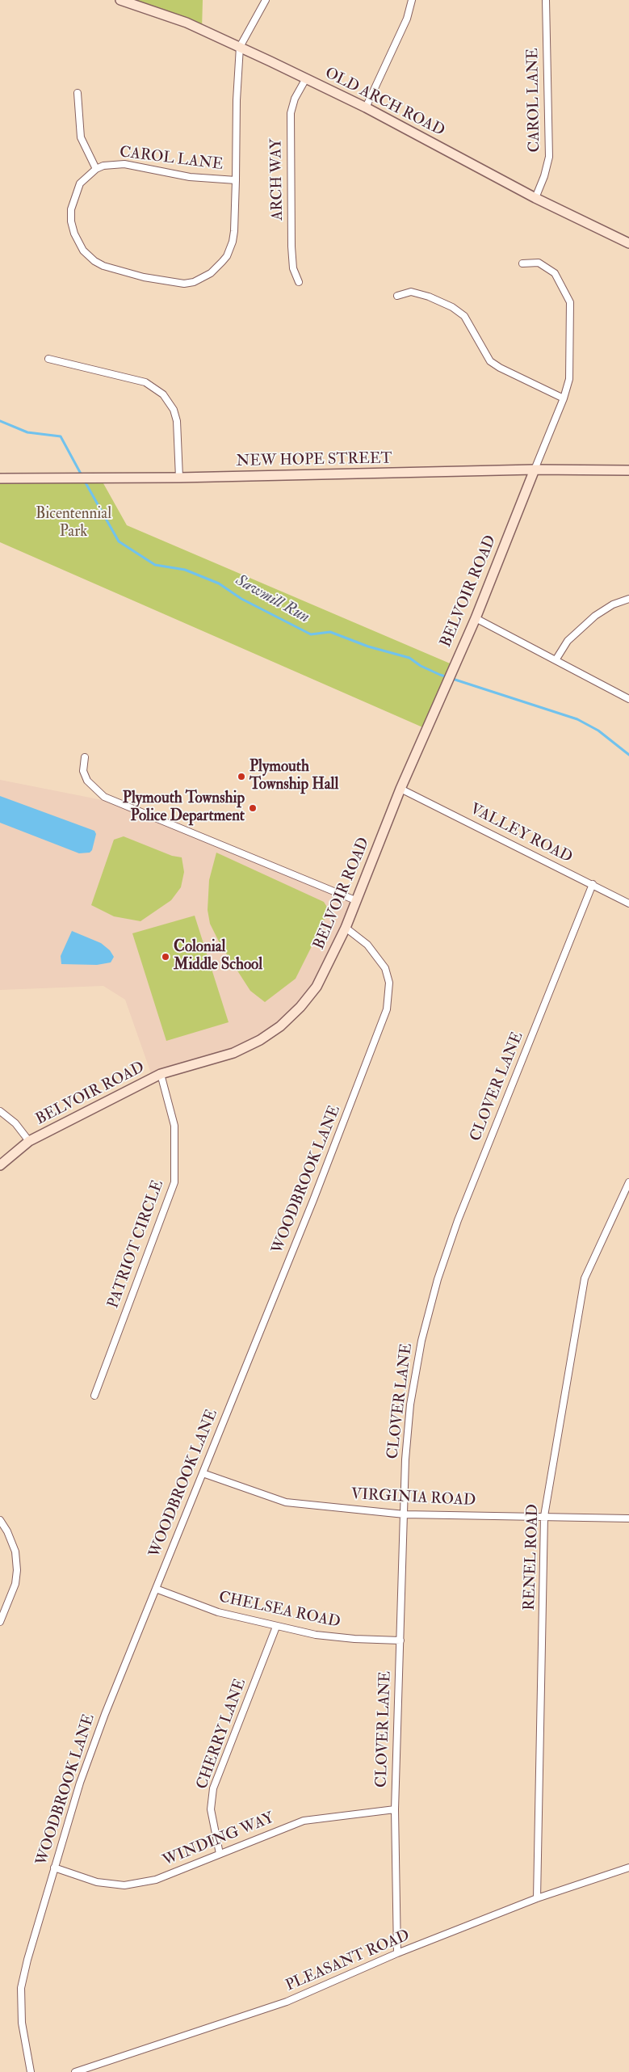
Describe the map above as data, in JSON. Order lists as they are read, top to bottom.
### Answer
{
  "streets": {
    "street": [
      "CAROL LANE",
      "OLD ARCH ROAD",
      "ARCH WAY",
      "NEW HOPE STREET",
      "BELVOIR ROAD",
      "VALLEY ROAD",
      "CLOVER LANE",
      "WOODBROOK LANE",
      "PATRIOT CIRCLE",
      "VIRGINIA ROAD",
      "RENEL ROAD",
      "CHELSEA ROAD",
      "CHERRY LANE",
      "WINDING WAY",
      "PLEASANT ROAD"
    ]
  },
  "crossings": [
    ["CAROL LANE", "OLD ARCH ROAD"],
    ["OLD ARCH ROAD", "ARCH WAY"],
    ["NEW HOPE STREET", "BELVOIR ROAD"],
    ["BELVOIR ROAD", "VALLEY ROAD"],
    ["BELVOIR ROAD", "WOODBROOK LANE"],
    ["BELVOIR ROAD", "PATRIOT CIRCLE"],
    ["VALLEY ROAD", "CLOVER LANE"],
    ["CLOVER LANE", "VIRGINIA ROAD"],
    ["CLOVER LANE", "CHELSEA ROAD"],
    ["CLOVER LANE", "WINDING WAY"],
    ["CLOVER LANE", "PLEASANT ROAD"],
    ["WOODBROOK LANE", "VIRGINIA ROAD"],
    ["WOODBROOK LANE", "CHELSEA ROAD"],
    ["WOODBROOK LANE", "WINDING WAY"],
    ["VIRGINIA ROAD", "RENEL ROAD"],
    ["RENEL ROAD", "PLEASANT ROAD"],
    ["CHELSEA ROAD", "CHERRY LANE"],
    ["CHERRY LANE", "WINDING WAY"]
  ],
  "water": ["Sawmill Run"],
  "parks": ["Bicentennial Park"],
  "places": ["Plymouth Township Hall", "Plymouth Township Police Department", "Colonial Middle School"]
}
